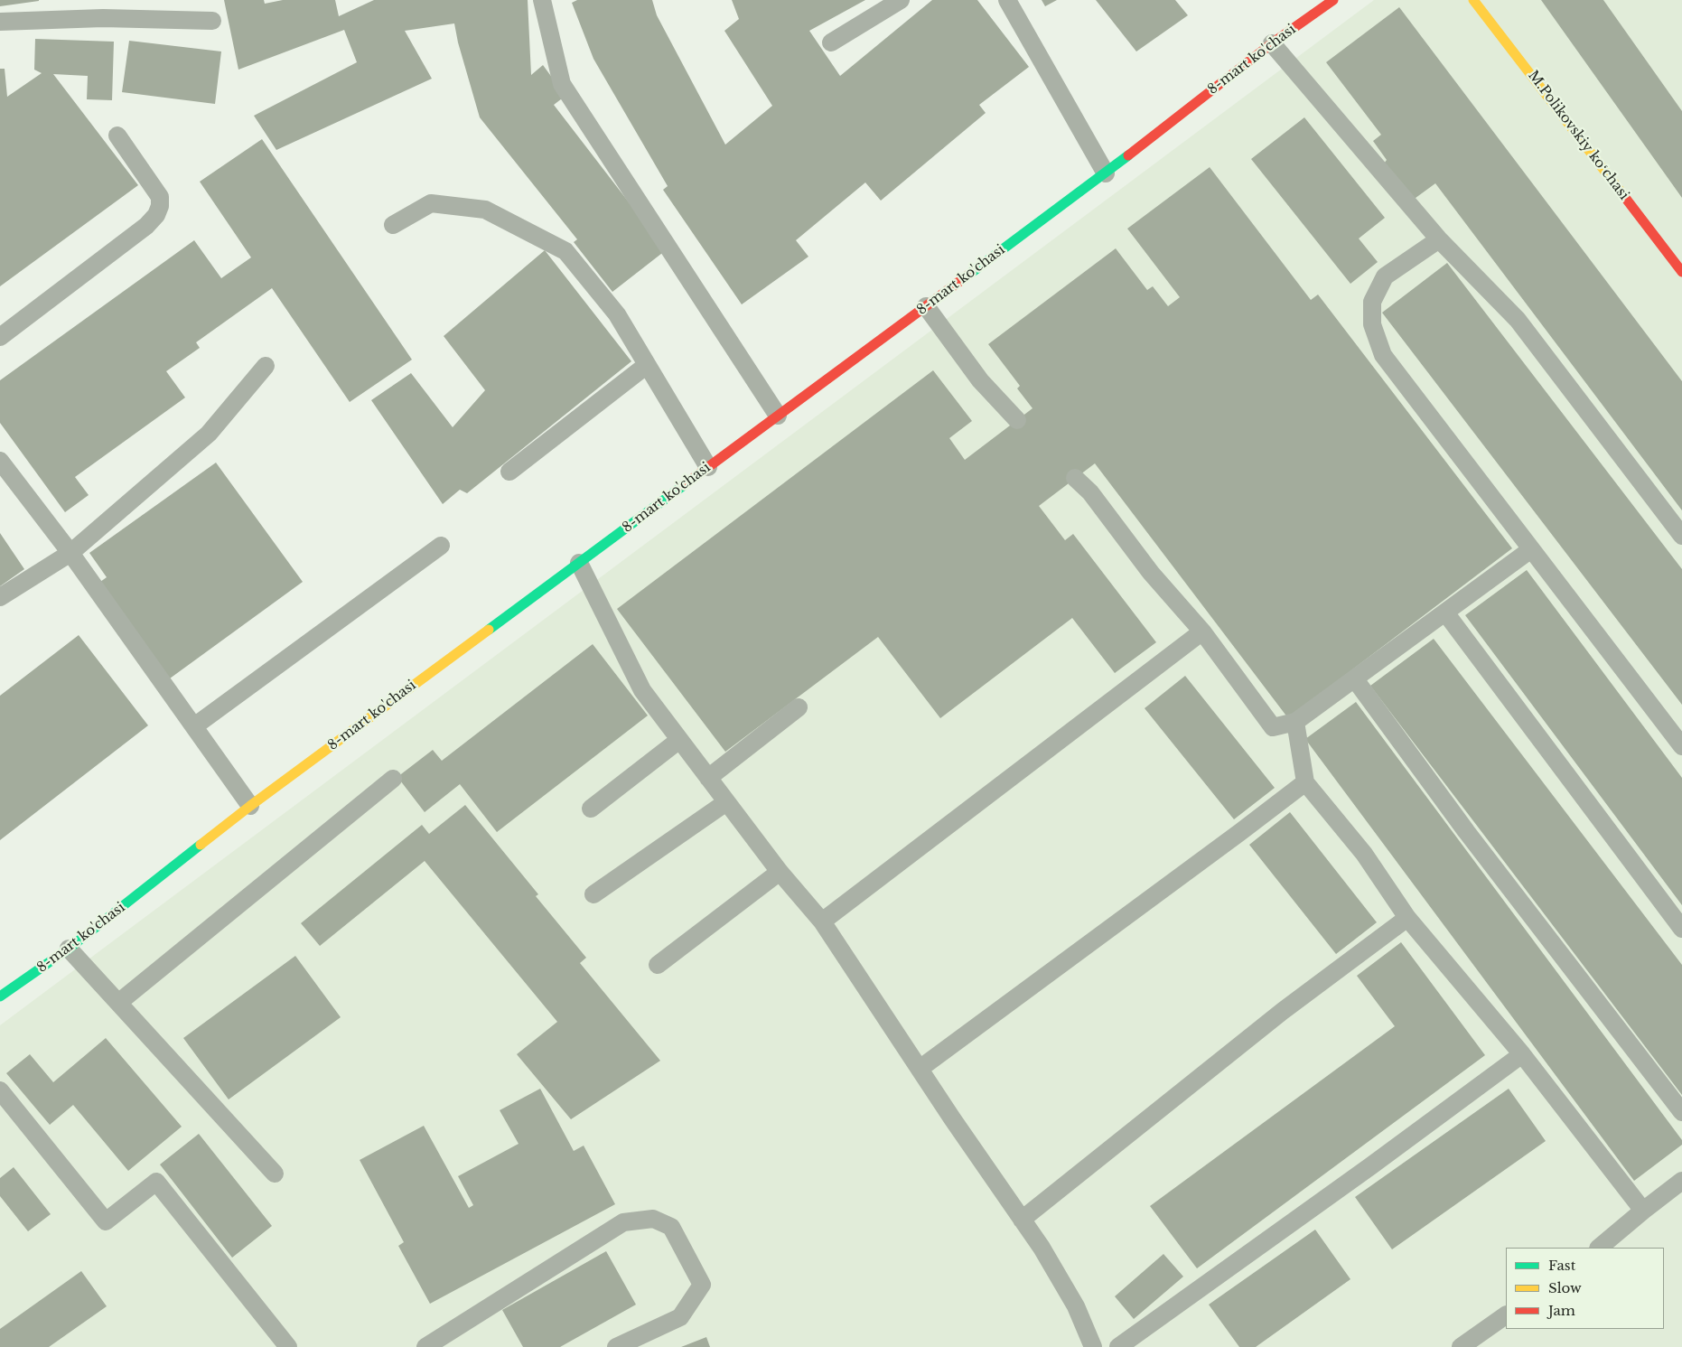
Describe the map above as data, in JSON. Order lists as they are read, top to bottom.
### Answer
{
  "streets": {
    "street": ["8-mart ko'chasi", "M.Polikovskiy koʻchasi"]
  },
  "legend": ["Fast", "Slow", "Jam"]
}
